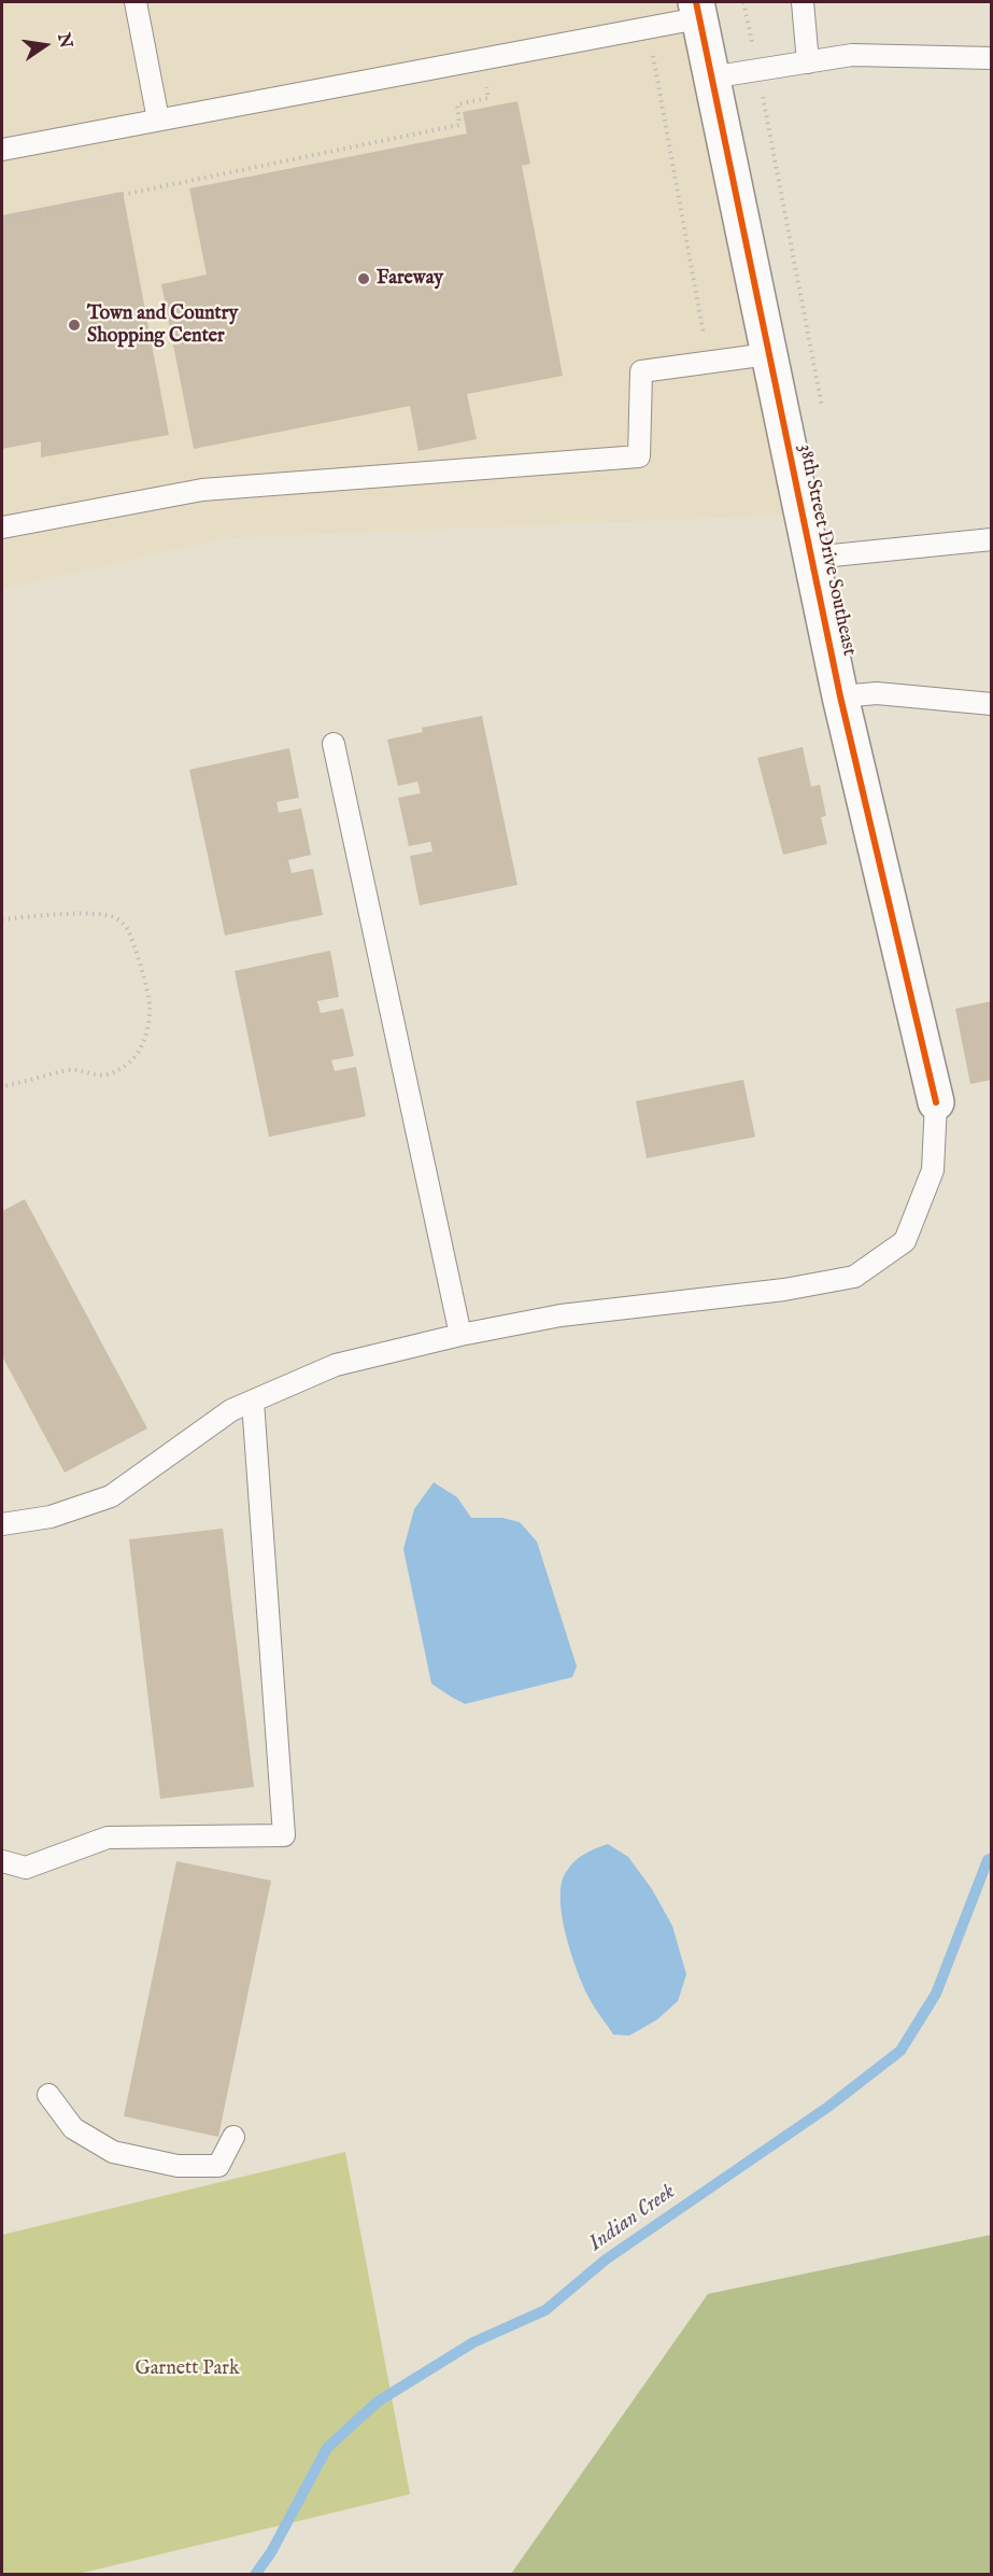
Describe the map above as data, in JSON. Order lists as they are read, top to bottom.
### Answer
{
  "streets": {
    "street": ["38th Street Drive Southeast"]
  },
  "water": ["Indian Creek"],
  "parks": ["Garnett Park"],
  "places": ["Fareway", "Town and Country Shopping Center"],
  "north": "right"
}
